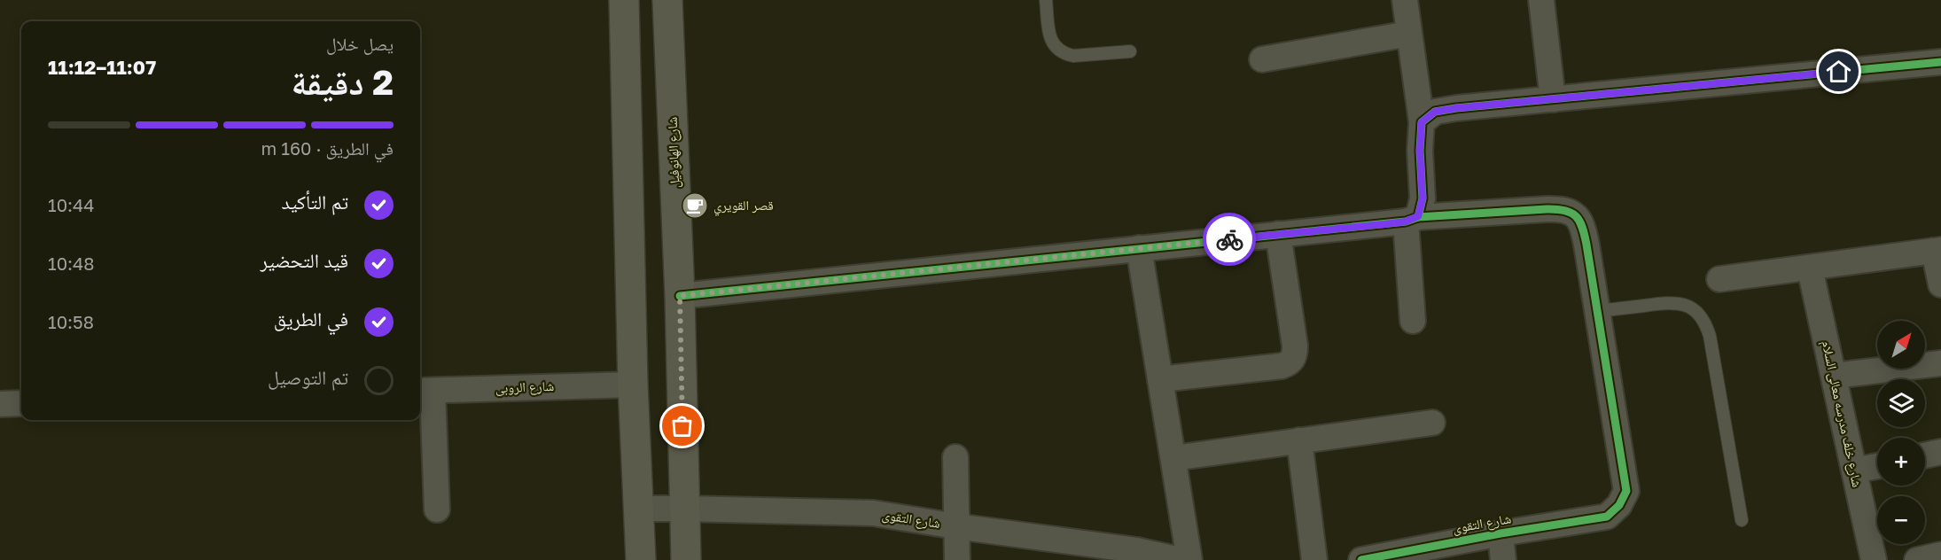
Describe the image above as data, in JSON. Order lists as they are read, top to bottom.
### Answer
{
  "streets": {
    "street": [
      "شارع الهانوفيل",
      "شارع الروبى",
      "شارع خلف مدرسه معالى السلام",
      "شارع التقوى"
    ]
  },
  "crossings": [
    ["شارع الهانوفيل", "شارع التقوى"]
  ],
  "places": {
    "cafe": ["قصر القويري"]
  },
  "north": "top right",
  "page": {
    "heading": ["2 دقيقة", "يصل خلال", "11:07–11:12"],
    "bar": "في الطريق · 160 m",
    "list": [
      ["تم التأكيد", "10:44"],
      ["قيد التحضير", "10:48"],
      ["في الطريق", "10:58"],
      "تم التوصيل"
    ],
    "map_buttons": ["+", "−"]
  }
}
